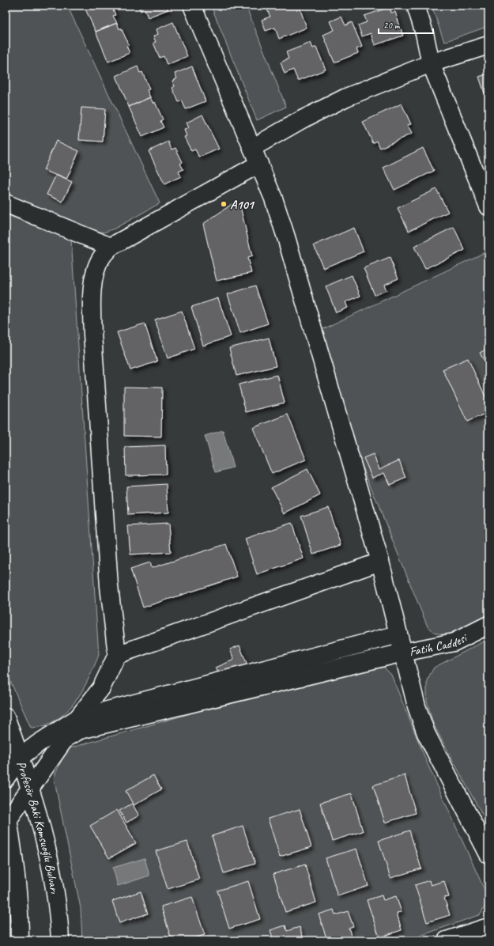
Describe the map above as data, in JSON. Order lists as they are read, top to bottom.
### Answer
{
  "streets": {
    "street": ["Fatih Caddesi", "Profesör Baki Komsuoğlu Bulvarı"]
  },
  "crossings": [
    ["Fatih Caddesi", "Profesör Baki Komsuoğlu Bulvarı"]
  ],
  "places": ["A101"],
  "scale_bar": "20 m"
}
